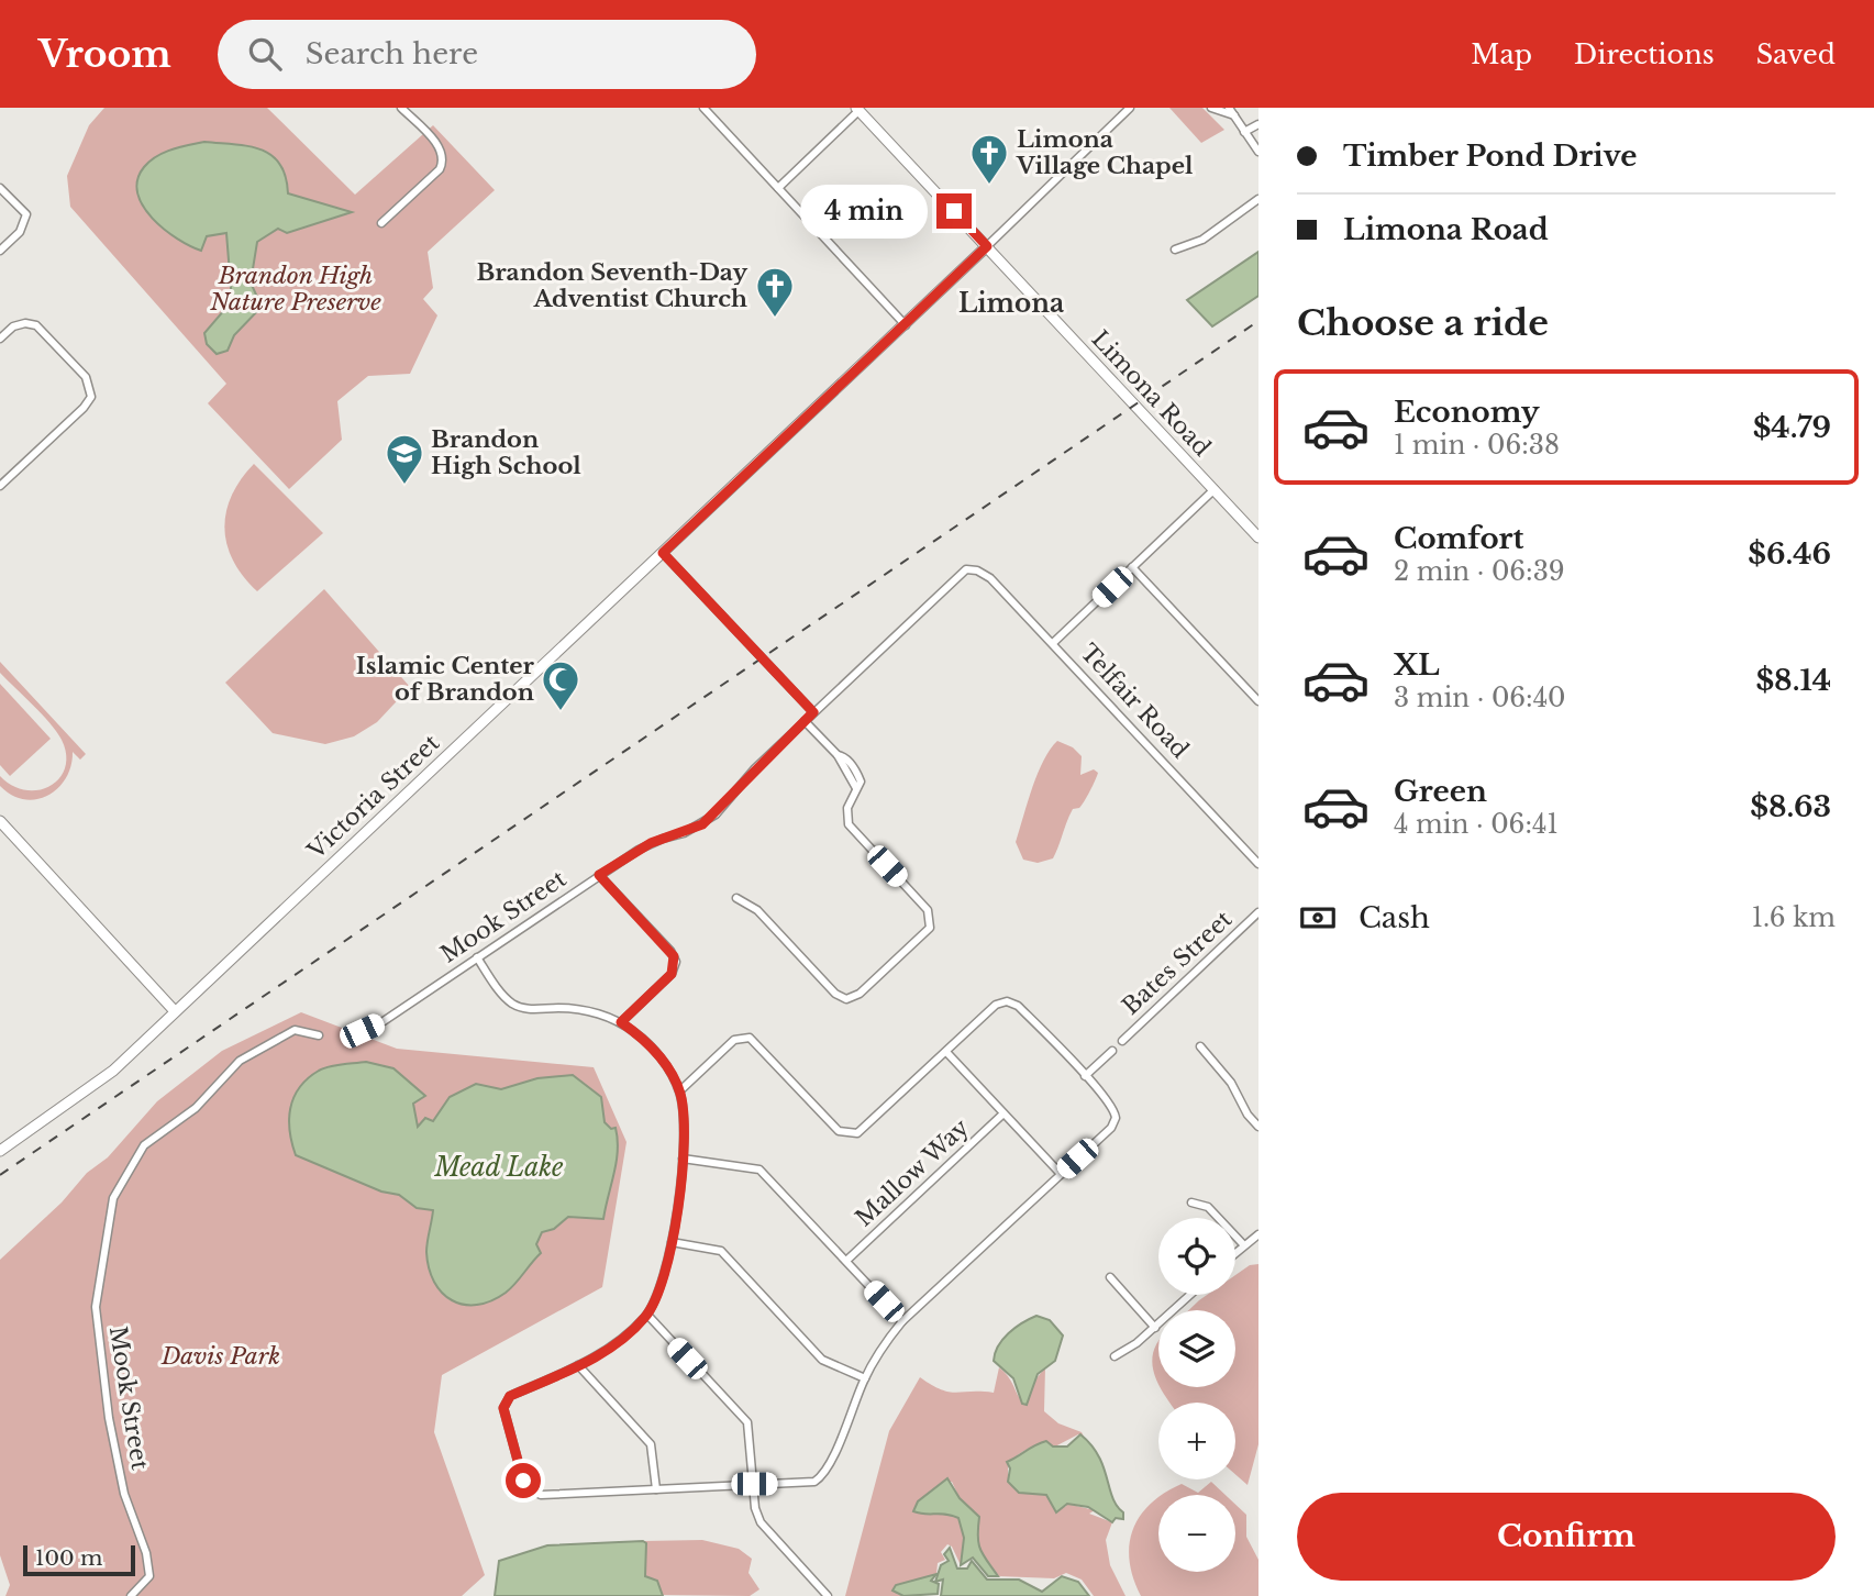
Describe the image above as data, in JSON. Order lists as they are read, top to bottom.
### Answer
{
  "streets": {
    "street": [
      "Limona Road",
      "Telfair Road",
      "Victoria Street",
      "Mook Street",
      "Bates Street",
      "Mallow Way"
    ]
  },
  "crossings": [
    ["Limona Road", "Victoria Street"],
    ["Telfair Road", "Mook Street"]
  ],
  "districts": ["Limona"],
  "water": ["Mead Lake"],
  "parks": ["Brandon High Nature Preserve", "Davis Park"],
  "places": {
    "church": ["Limona Village Chapel", "Brandon Seventh-Day Adventist Church"],
    "school or university": ["Brandon High School"],
    "mosque": ["Islamic Center of Brandon"]
  },
  "scale_bar": "100 m",
  "page": {
    "header": "Vroom",
    "search": "Search here",
    "nav": ["Map", "Directions", "Saved"],
    "banner": ["Timber Pond Drive", "Limona Road"],
    "bubble": "4 min",
    "heading": "Choose a ride",
    "list": [
      {
        "name": "Economy",
        "note": "1 min · 06:38",
        "value": "$4.79"
      },
      {
        "name": "Comfort",
        "note": "2 min · 06:39",
        "value": "$6.46"
      },
      {
        "name": "XL",
        "note": "3 min · 06:40",
        "value": "$8.14"
      },
      {
        "name": "Green",
        "note": "4 min · 06:41",
        "value": "$8.63"
      }
    ],
    "pay": ["Cash", "1.6 km"],
    "map_buttons": ["+", "−"],
    "buttons": "Confirm",
    "scale": "100 m"
  }
}
